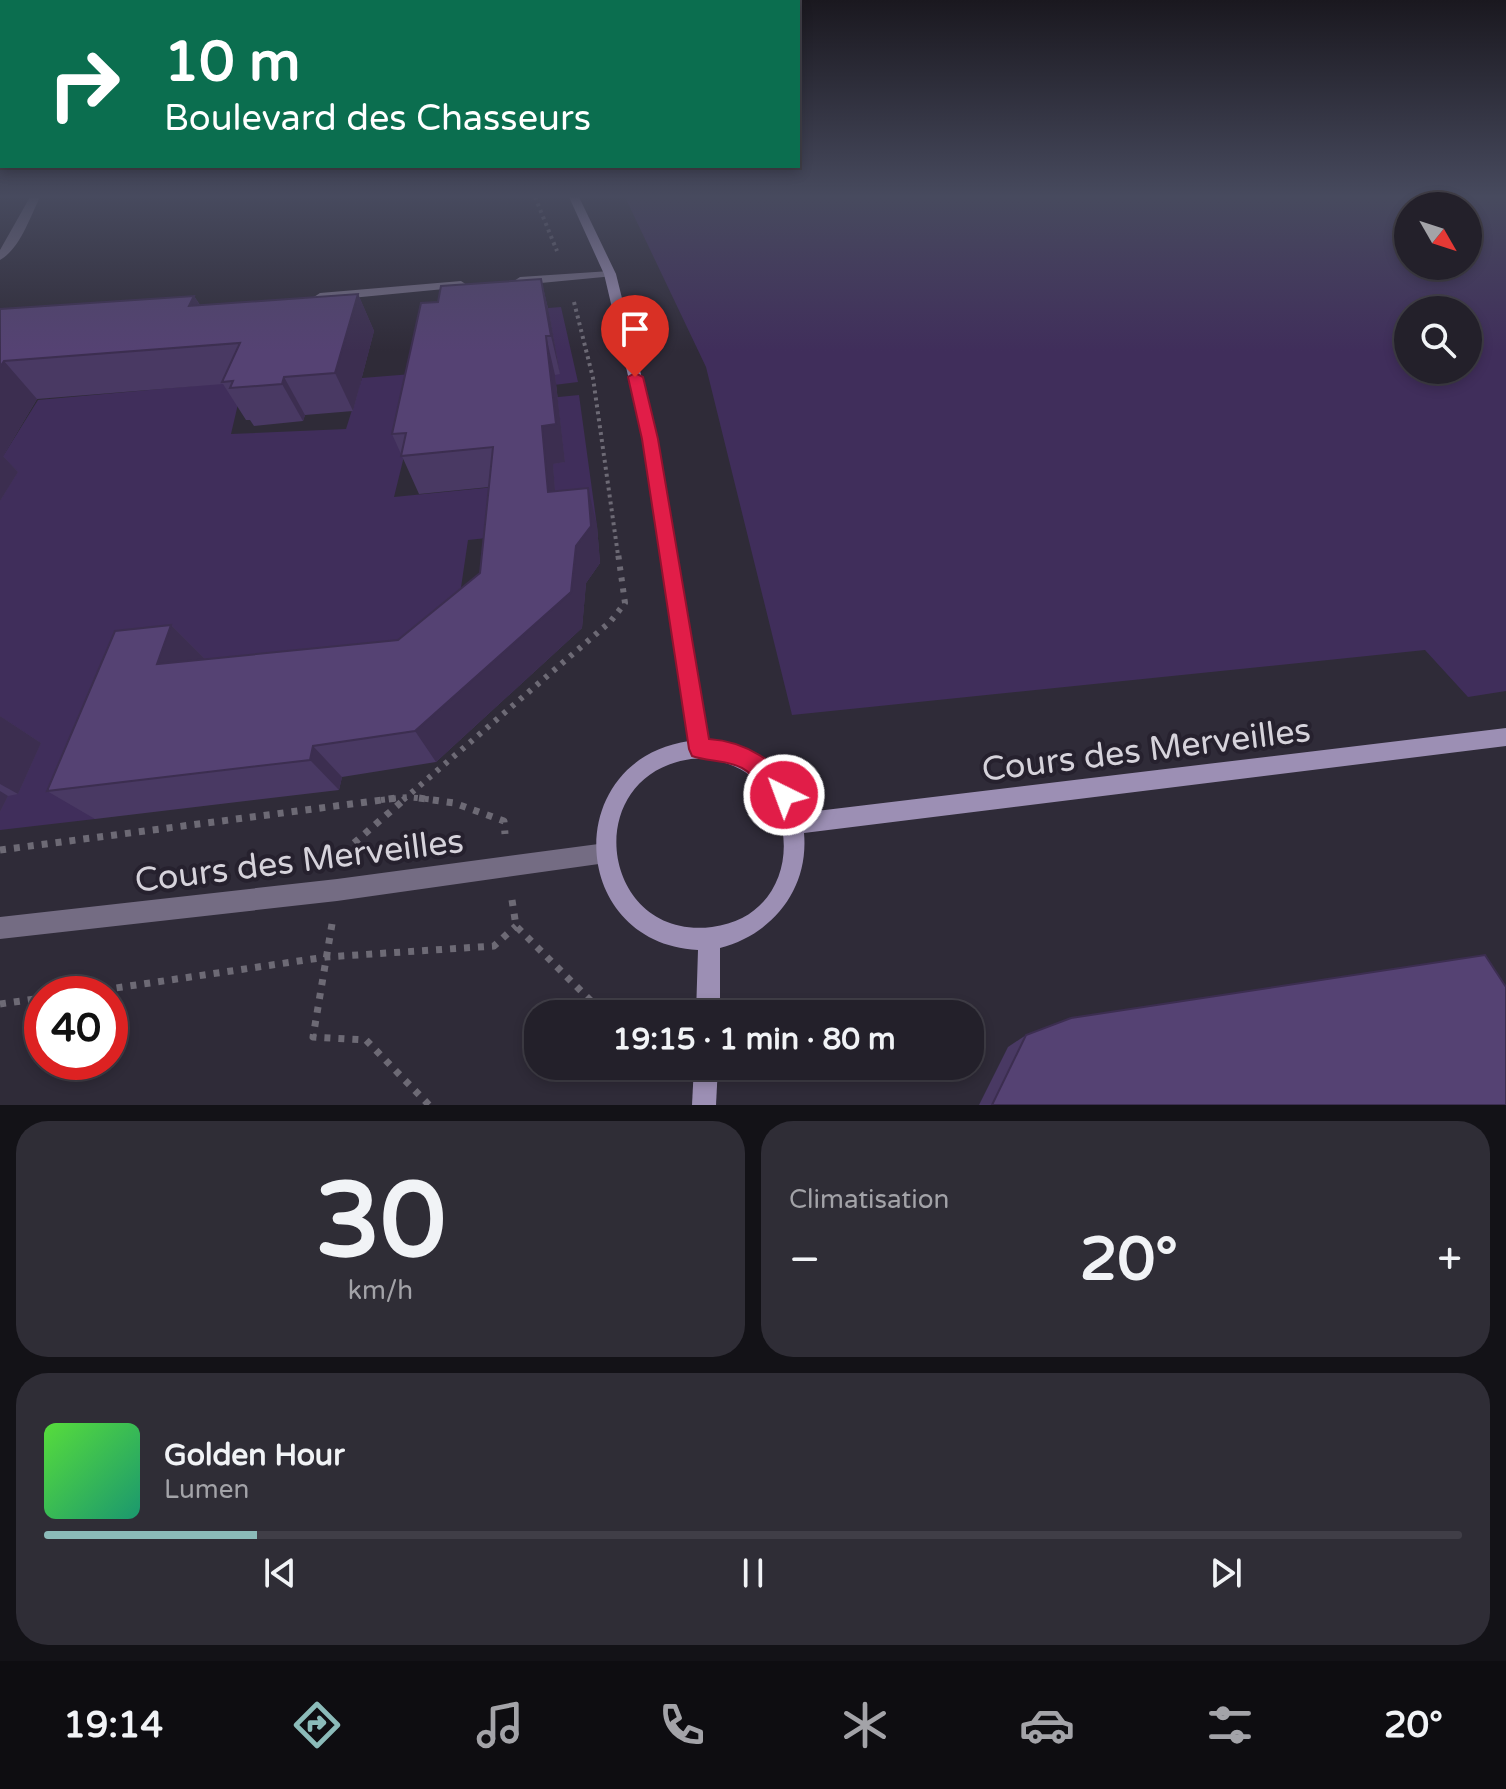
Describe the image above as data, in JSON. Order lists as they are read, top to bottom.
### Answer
{
  "streets": {
    "street": ["Cours des Merveilles"]
  },
  "north": "bottom right",
  "page": {
    "turn": ["10 m", "Boulevard des Chasseurs"],
    "limit": "40",
    "trip": "19:15 · 1 min · 80 m",
    "tile": [
      ["30", "km/h"],
      "Climatisation"
    ],
    "heat": ["−", "20°", "+"],
    "song": ["Golden Hour", "Lumen"],
    "tabs": ["19:14", "20°"]
  }
}
